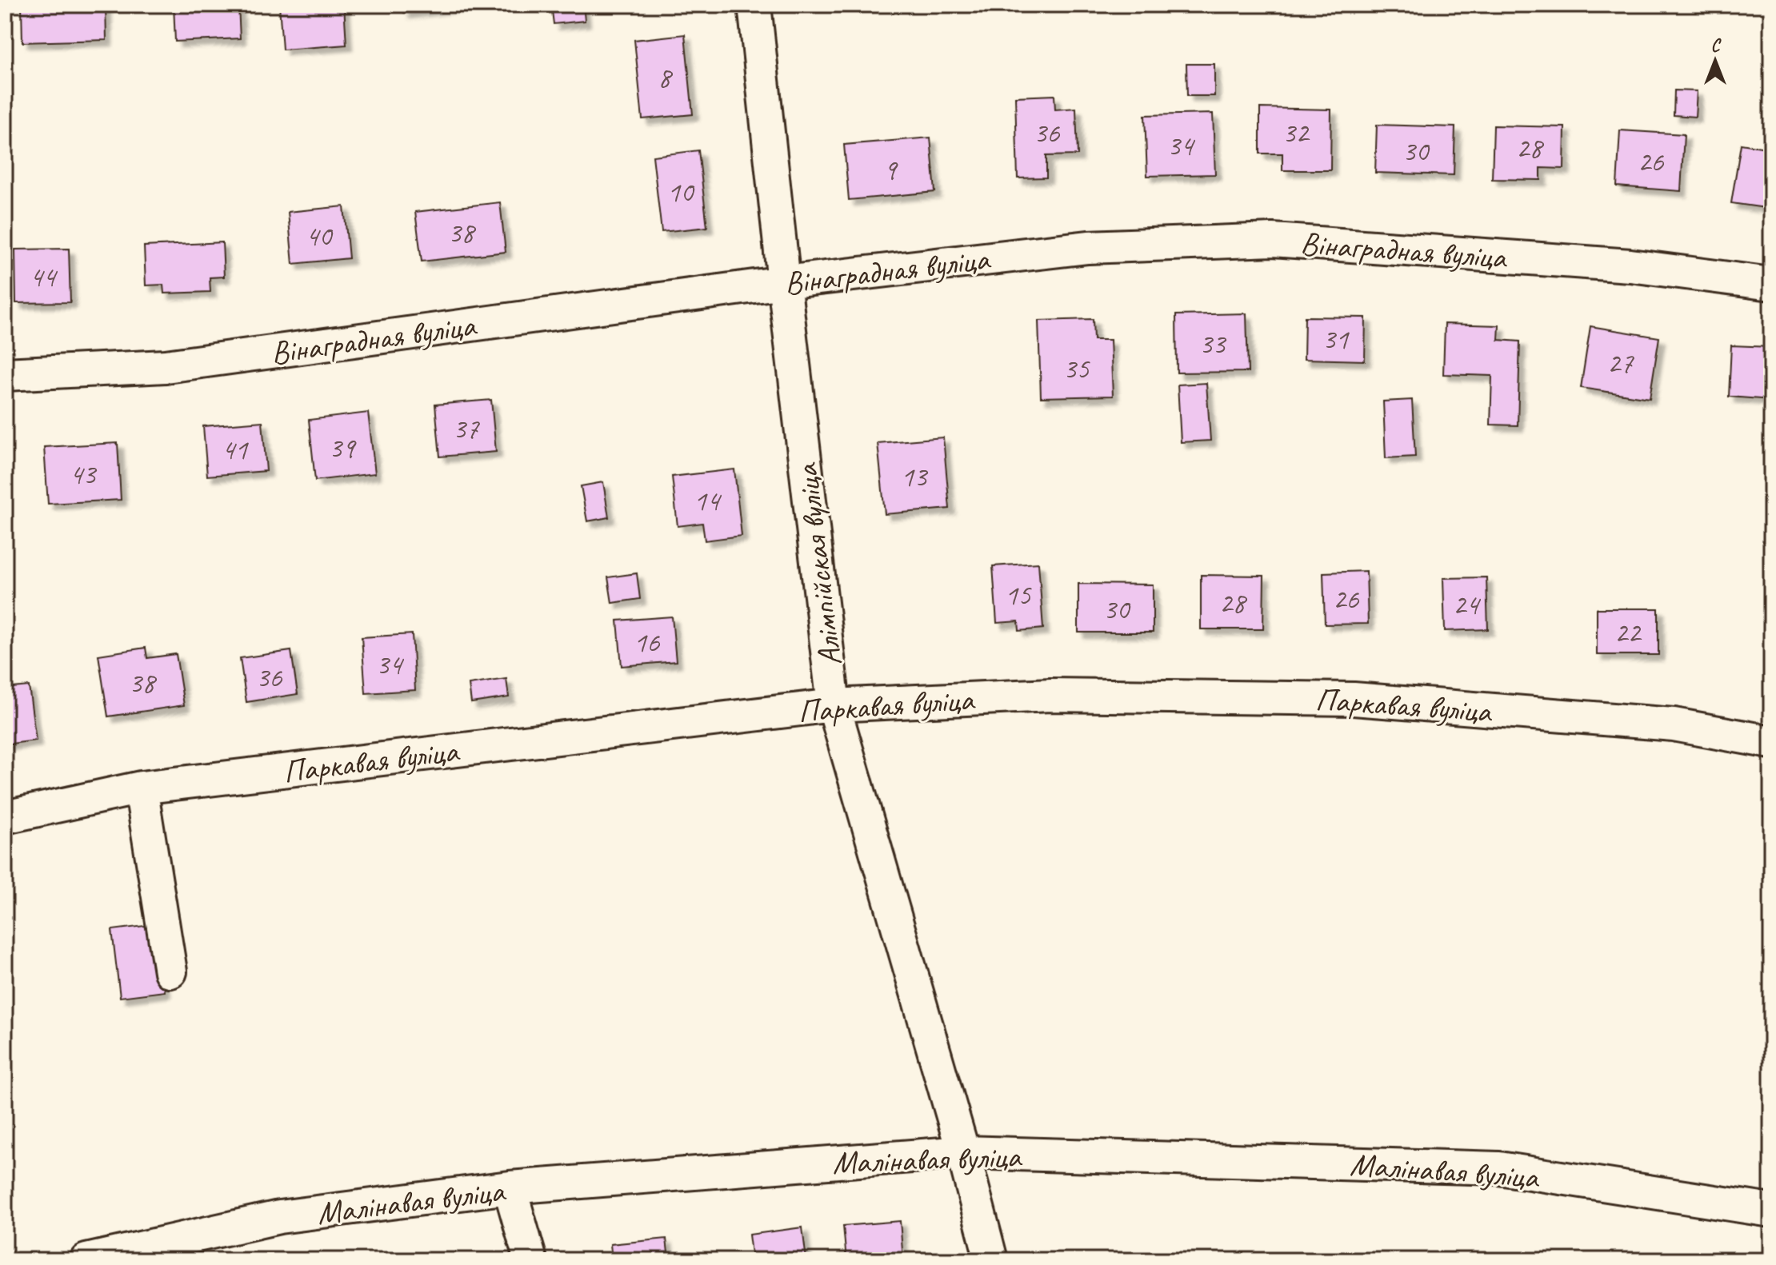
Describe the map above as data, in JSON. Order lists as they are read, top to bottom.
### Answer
{
  "streets": {
    "street": [
      "Вінаградная вуліца",
      "Алімпійская вуліца",
      "Паркавая вуліца",
      "Малінавая вуліца"
    ]
  },
  "crossings": [
    ["Вінаградная вуліца", "Алімпійская вуліца"],
    ["Алімпійская вуліца", "Паркавая вуліца"],
    ["Алімпійская вуліца", "Малінавая вуліца"]
  ],
  "house_numbers": [
    "8",
    "36",
    "32",
    "34",
    "28",
    "30",
    "26",
    "9",
    "10",
    "38",
    "40",
    "44",
    "31",
    "33",
    "27",
    "35",
    "37",
    "39",
    "41",
    "43",
    "13",
    "14",
    "15",
    "26",
    "28",
    "24",
    "30",
    "22",
    "16",
    "34",
    "36",
    "38"
  ],
  "north": "top"
}
